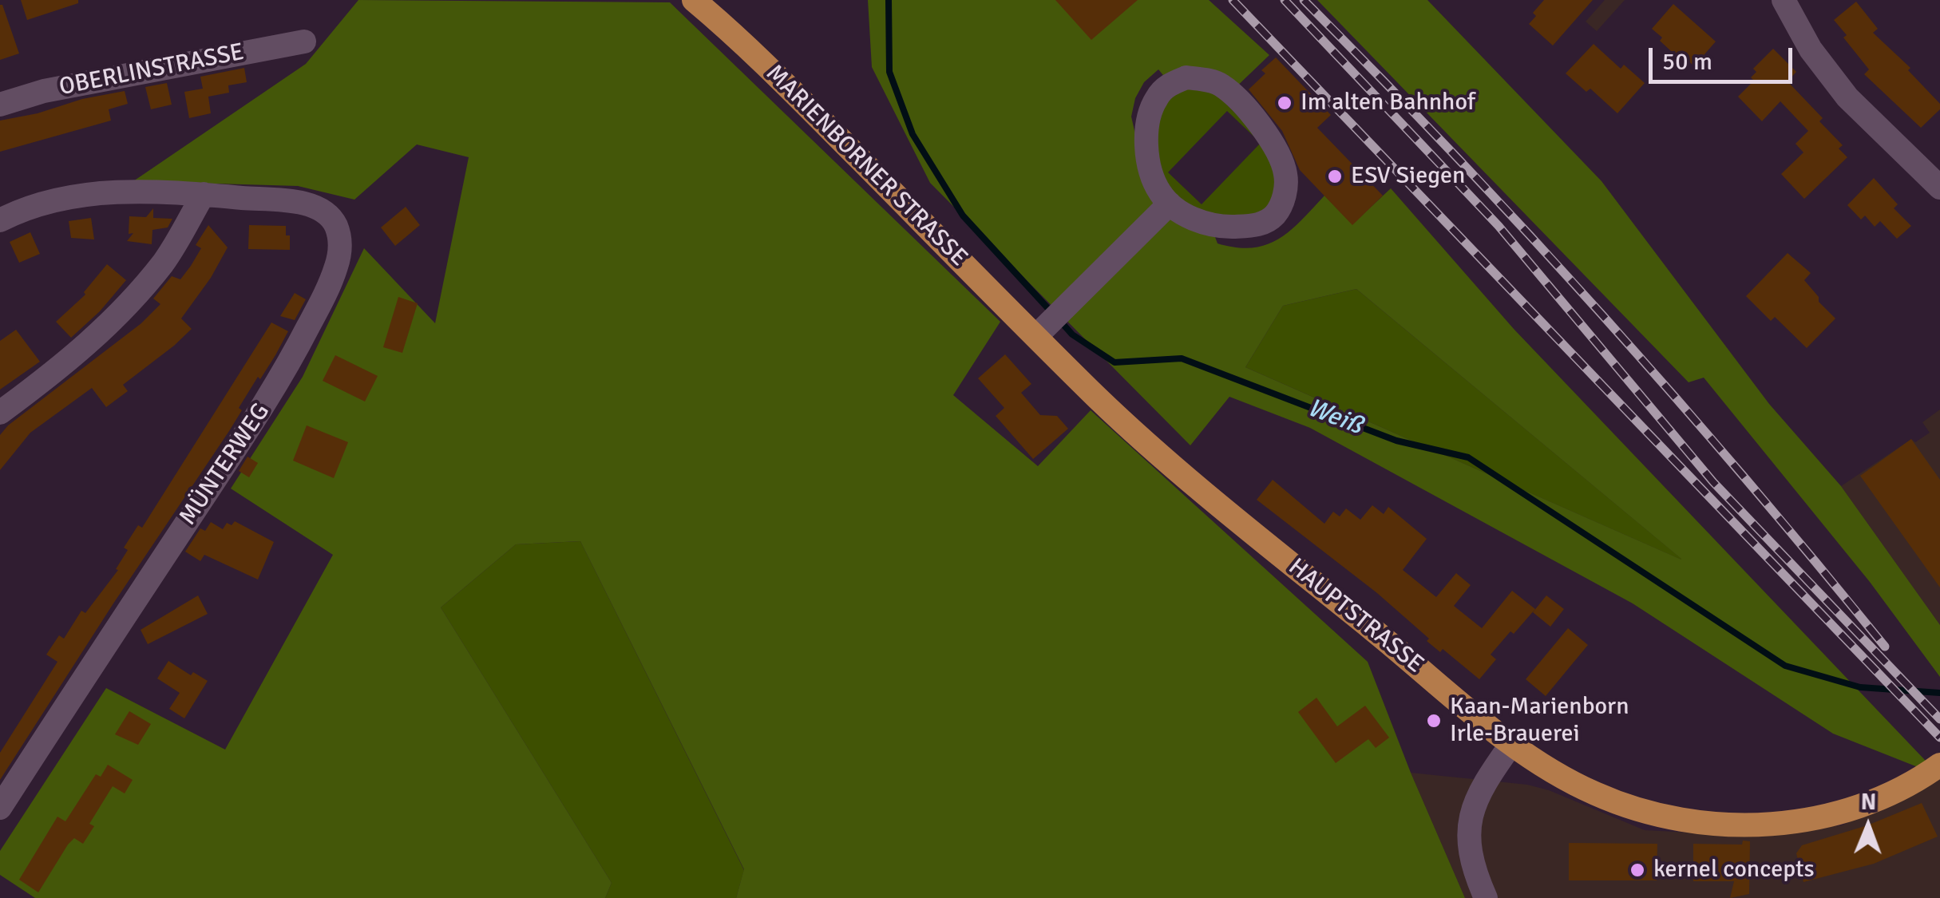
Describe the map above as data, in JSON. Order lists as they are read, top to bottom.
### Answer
{
  "streets": {
    "main road": ["MARIENBORNER STRASSE", "HAUPTSTRASSE"],
    "street": ["OBERLINSTRASSE", "MÜNTERWEG"]
  },
  "crossings": [
    ["MARIENBORNER STRASSE", "HAUPTSTRASSE"]
  ],
  "water": ["Weiß"],
  "places": [
    "Im alten Bahnhof",
    "ESV Siegen",
    "Kaan-Marienborn Irle-Brauerei",
    "kernel concepts"
  ],
  "scale_bar": "50 m",
  "north": "top"
}
